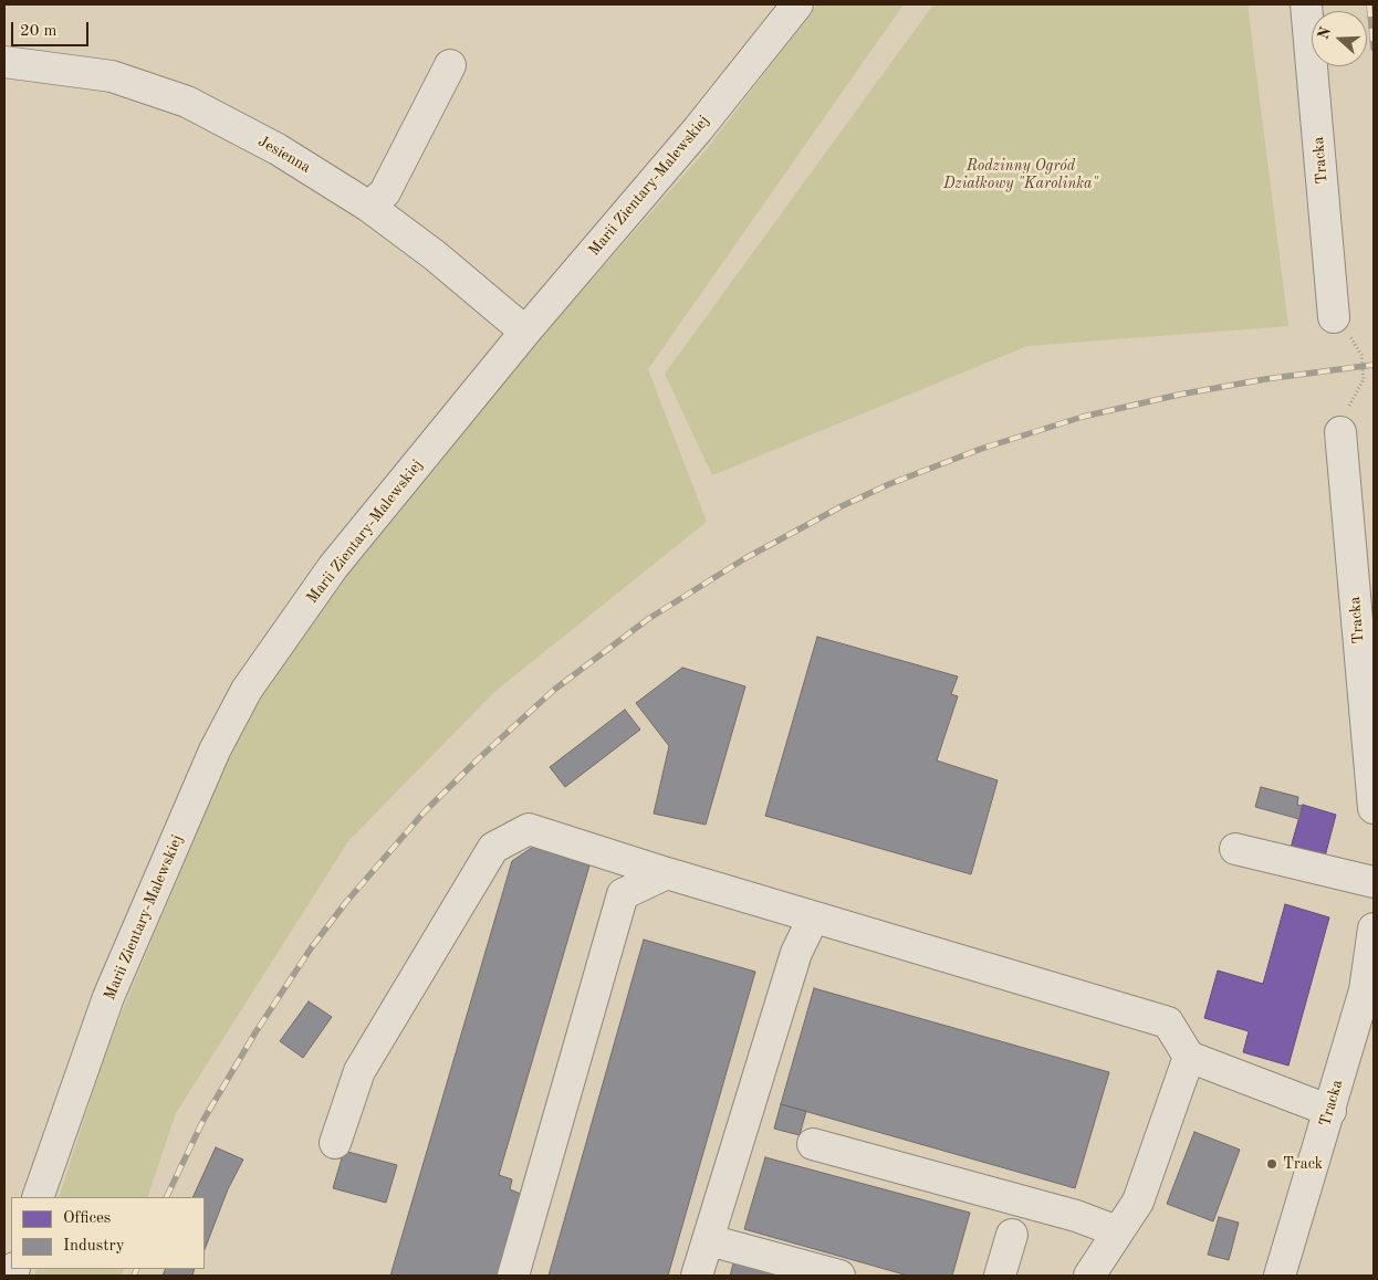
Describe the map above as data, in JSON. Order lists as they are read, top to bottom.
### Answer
{
  "streets": {
    "street": ["Jesienna", "Tracka", "Marii Zientary-Malewskiej"]
  },
  "crossings": [
    ["Jesienna", "Marii Zientary-Malewskiej"]
  ],
  "parks": ["Rodzinny Ogród Działkowy \"Karolinka\""],
  "places": ["Track"],
  "legend": ["Offices", "Industry"],
  "scale_bar": "20 m",
  "north": "left"
}
